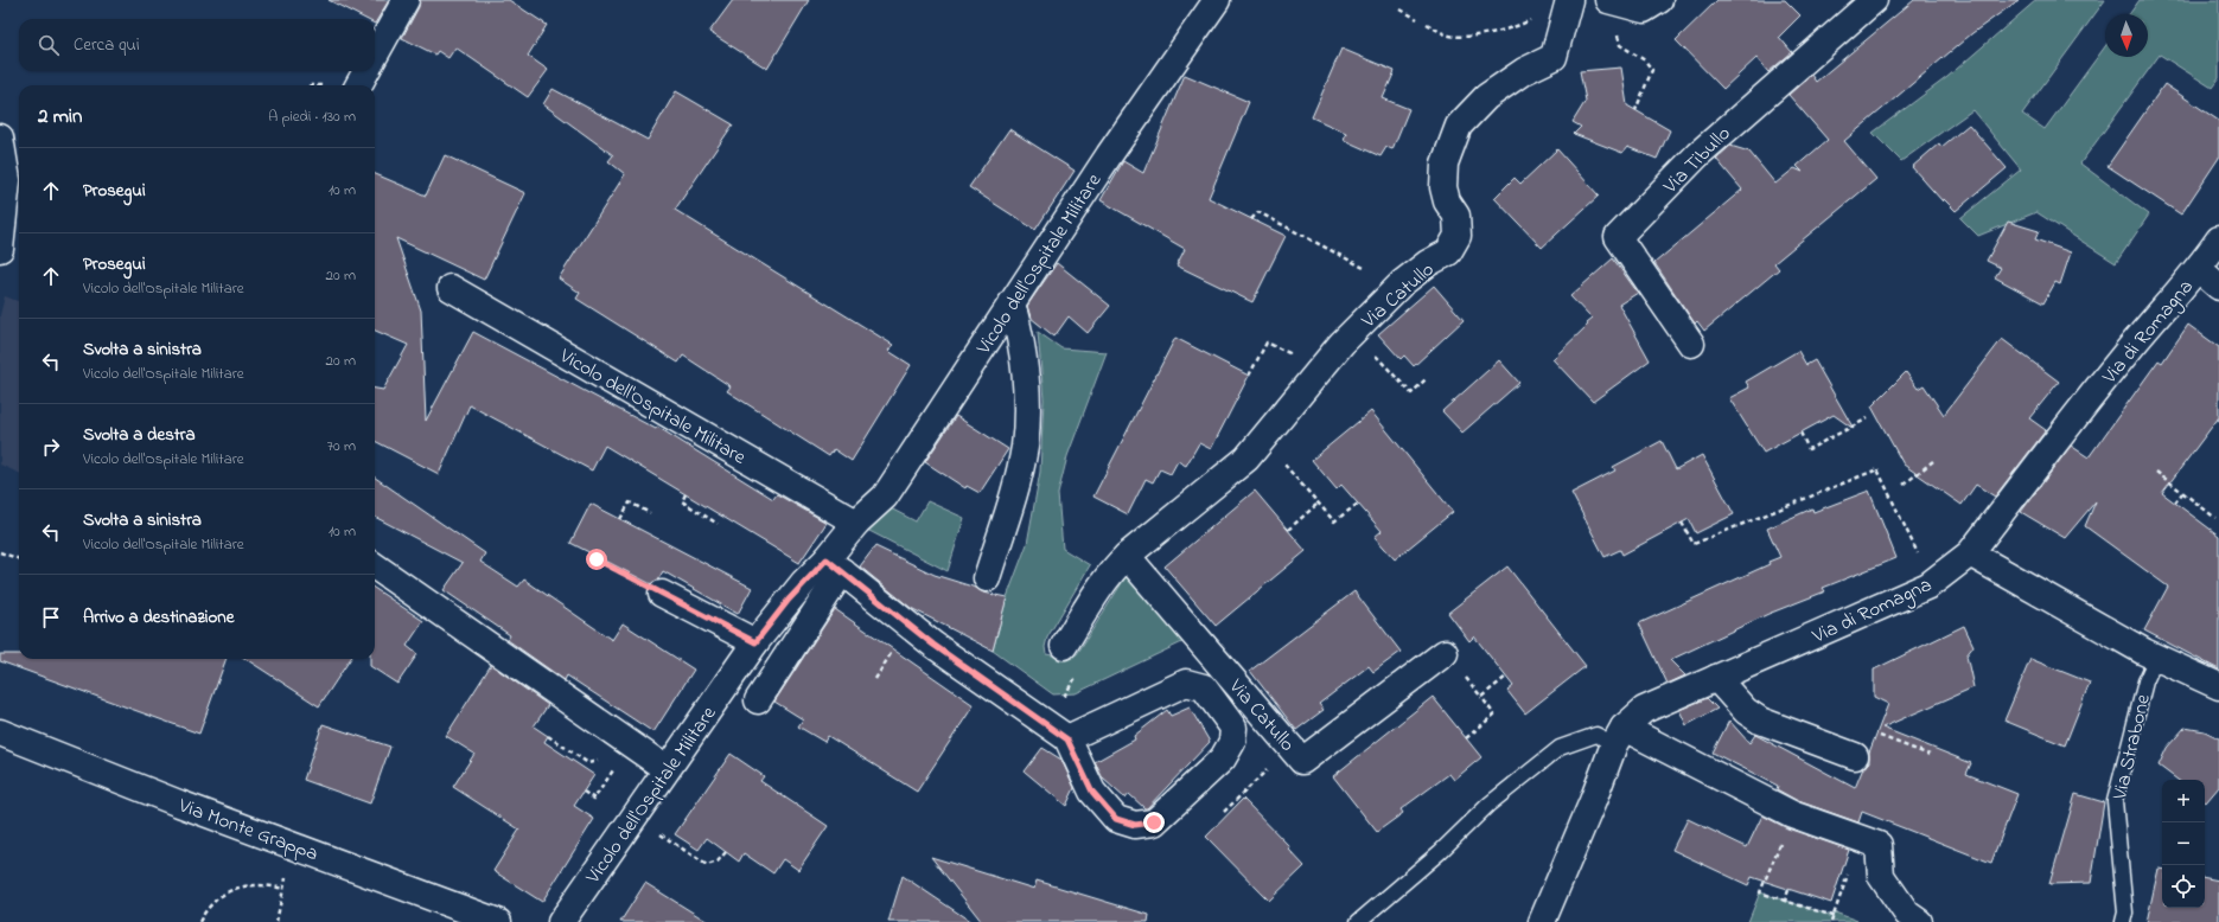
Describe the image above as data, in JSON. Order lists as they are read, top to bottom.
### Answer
{
  "streets": {
    "street": [
      "Via Tibullo",
      "Vicolo dell'Ospitale Militare",
      "Via Catullo",
      "Via di Romagna",
      "Via Monte Grappa"
    ],
    "lane": ["Via Strabone"]
  },
  "north": "bottom",
  "page": {
    "search": "Cerca qui",
    "heading": ["2 min", "A piedi · 130 m"],
    "list": [
      ["Prosegui", "10 m"],
      ["Prosegui", "Vicolo dell'Ospitale Militare", "20 m"],
      ["Svolta a sinistra", "Vicolo dell'Ospitale Militare", "20 m"],
      ["Svolta a destra", "Vicolo dell'Ospitale Militare", "70 m"],
      ["Svolta a sinistra", "Vicolo dell'Ospitale Militare", "10 m"],
      "Arrivo a destinazione"
    ],
    "map_buttons": ["+", "−"]
  }
}
